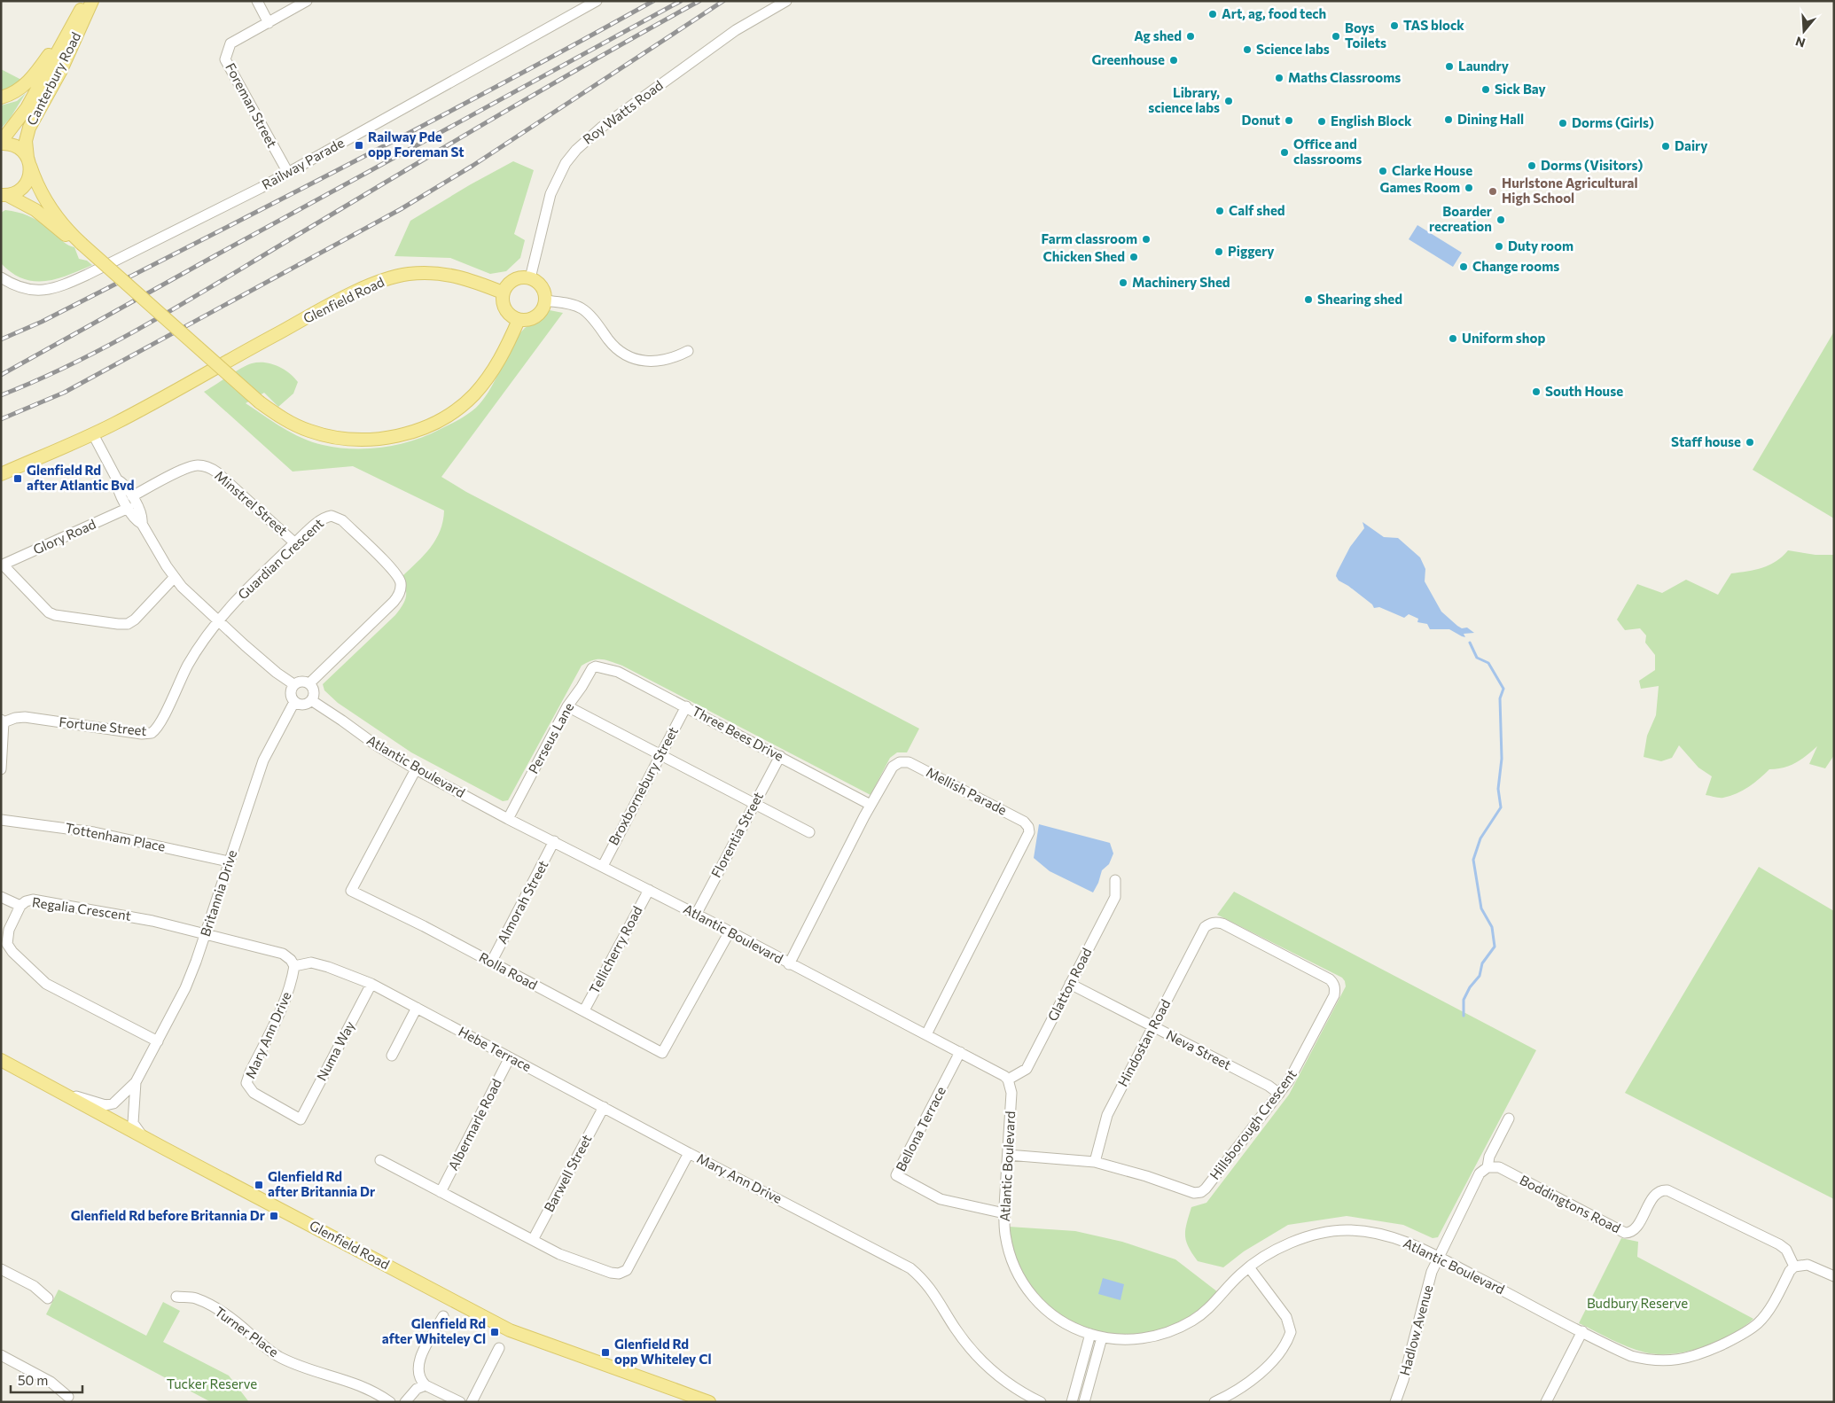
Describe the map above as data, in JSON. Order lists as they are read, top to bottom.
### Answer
{
  "streets": {
    "main road": ["Canterbury Road", "Glenfield Road"],
    "street": [
      "Foreman Street",
      "Roy Watts Road",
      "Railway Parade",
      "Minstrel Street",
      "Glory Road",
      "Guardian Crescent",
      "Fortune Street",
      "Three Bees Drive",
      "Perseus Lane",
      "Atlantic Boulevard",
      "Broxbornebury Street",
      "Mellish Parade",
      "Florentia Street",
      "Tottenham Place",
      "Britannia Drive",
      "Almorah Street",
      "Regalia Crescent",
      "Tellicherry Road",
      "Rolla Road",
      "Glatton Road",
      "Mary Ann Drive",
      "Hindostan Road",
      "Hebe Terrace",
      "Neva Street",
      "Numa Way",
      "Albermarle Road",
      "Hillsborough Crescent",
      "Bellona Terrace",
      "Barwell Street",
      "Boddingtons Road",
      "Hadlow Avenue",
      "Turner Place"
    ]
  },
  "crossings": [
    ["Foreman Street", "Railway Parade"],
    ["Roy Watts Road", "Glenfield Road"],
    ["Glenfield Road", "Britannia Drive"],
    ["Minstrel Street", "Guardian Crescent"],
    ["Guardian Crescent", "Fortune Street"],
    ["Guardian Crescent", "Atlantic Boulevard"],
    ["Guardian Crescent", "Britannia Drive"],
    ["Three Bees Drive", "Perseus Lane"],
    ["Three Bees Drive", "Broxbornebury Street"],
    ["Three Bees Drive", "Mellish Parade"],
    ["Three Bees Drive", "Florentia Street"],
    ["Perseus Lane", "Atlantic Boulevard"],
    ["Atlantic Boulevard", "Broxbornebury Street"],
    ["Atlantic Boulevard", "Mellish Parade"],
    ["Atlantic Boulevard", "Florentia Street"],
    ["Atlantic Boulevard", "Britannia Drive"],
    ["Atlantic Boulevard", "Almorah Street"],
    ["Atlantic Boulevard", "Tellicherry Road"],
    ["Atlantic Boulevard", "Rolla Road"],
    ["Atlantic Boulevard", "Glatton Road"],
    ["Atlantic Boulevard", "Hillsborough Crescent"],
    ["Atlantic Boulevard", "Bellona Terrace"],
    ["Atlantic Boulevard", "Boddingtons Road"],
    ["Atlantic Boulevard", "Hadlow Avenue"],
    ["Tottenham Place", "Britannia Drive"],
    ["Britannia Drive", "Regalia Crescent"],
    ["Almorah Street", "Rolla Road"],
    ["Tellicherry Road", "Rolla Road"],
    ["Glatton Road", "Neva Street"],
    ["Mary Ann Drive", "Hebe Terrace"],
    ["Mary Ann Drive", "Numa Way"],
    ["Mary Ann Drive", "Albermarle Road"],
    ["Mary Ann Drive", "Barwell Street"],
    ["Hindostan Road", "Neva Street"],
    ["Hindostan Road", "Hillsborough Crescent"],
    ["Hebe Terrace", "Numa Way"],
    ["Hebe Terrace", "Albermarle Road"],
    ["Hebe Terrace", "Barwell Street"],
    ["Neva Street", "Hillsborough Crescent"],
    ["Boddingtons Road", "Hadlow Avenue"]
  ],
  "parks": ["Budbury Reserve", "Tucker Reserve"],
  "places": {
    "other": [
      "Art, ag, food tech",
      "TAS block",
      "Ag shed",
      "Boys Toilets",
      "Science labs",
      "Greenhouse",
      "Laundry",
      "Maths Classrooms",
      "Sick Bay",
      "Library, science labs",
      "Dining Hall",
      "Donut",
      "English Block",
      "Dorms (Girls)",
      "Dairy",
      "Office and classrooms",
      "Dorms (Visitors)",
      "Clarke House",
      "Games Room",
      "Hurlstone Agricultural High School",
      "Calf shed",
      "Boarder recreation",
      "Farm classroom",
      "Duty room",
      "Piggery",
      "Chicken Shed",
      "Change rooms",
      "Machinery Shed",
      "Shearing shed",
      "Uniform shop",
      "South House",
      "Staff house"
    ],
    "transit": [
      "Railway Pde opp Foreman St",
      "Glenfield Rd after Atlantic Bvd",
      "Glenfield Rd after Britannia Dr",
      "Glenfield Rd before Britannia Dr",
      "Glenfield Rd after Whiteley Cl",
      "Glenfield Rd opp Whiteley Cl"
    ]
  },
  "scale_bar": "50 m",
  "north": "bottom"
}
